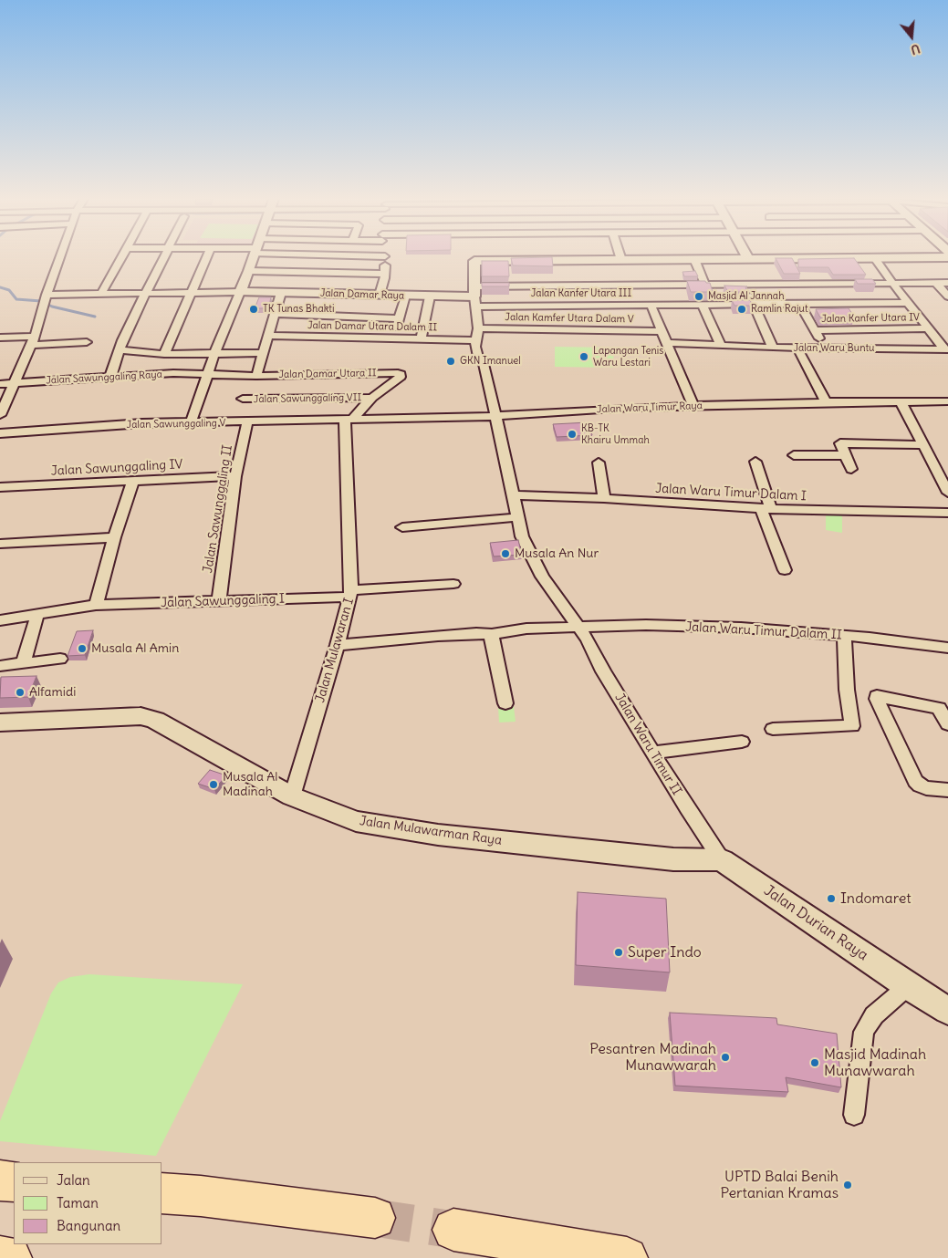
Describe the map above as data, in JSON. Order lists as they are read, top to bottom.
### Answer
{
  "streets": {
    "main road": ["Jalan Mulawarman Raya", "Jalan Durian Raya"],
    "street": [
      "Jalan Kanfer Utara III",
      "Jalan Damar Raya",
      "Jalan Kamfer Utara Dalam V",
      "Jalan Kanfer Utara IV",
      "Jalan Damar Utara Dalam II",
      "Jalan Waru Buntu",
      "Jalan Damar Utara II",
      "Jalan Sawunggaling Raya",
      "Jalan Sawunggaling VII",
      "Jalan Waru Timur Raya",
      "Jalan Sawunggaling V",
      "Jalan Sawunggaling IV",
      "Jalan Waru Timur Dalam I",
      "Jalan Sawunggaling II",
      "Jalan Sawunggaling I",
      "Jalan Waru Timur Dalam II",
      "Jalan Mulawaran I",
      "Jalan Waru Timur II"
    ]
  },
  "crossings": [
    ["Jalan Kanfer Utara III", "Jalan Damar Raya"],
    ["Jalan Damar Utara Dalam II", "Jalan Waru Timur II"],
    ["Jalan Damar Utara II", "Jalan Sawunggaling Raya"],
    ["Jalan Damar Utara II", "Jalan Sawunggaling VII"],
    ["Jalan Sawunggaling VII", "Jalan Waru Timur Raya"],
    ["Jalan Sawunggaling VII", "Jalan Sawunggaling V"],
    ["Jalan Sawunggaling VII", "Jalan Mulawaran I"],
    ["Jalan Waru Timur Raya", "Jalan Sawunggaling V"],
    ["Jalan Waru Timur Raya", "Jalan Mulawaran I"],
    ["Jalan Waru Timur Raya", "Jalan Waru Timur II"],
    ["Jalan Sawunggaling V", "Jalan Sawunggaling II"],
    ["Jalan Sawunggaling V", "Jalan Mulawaran I"],
    ["Jalan Sawunggaling IV", "Jalan Sawunggaling II"],
    ["Jalan Waru Timur Dalam I", "Jalan Waru Timur II"],
    ["Jalan Sawunggaling II", "Jalan Sawunggaling I"],
    ["Jalan Sawunggaling I", "Jalan Mulawaran I"],
    ["Jalan Waru Timur Dalam II", "Jalan Waru Timur II"],
    ["Jalan Mulawaran I", "Jalan Mulawarman Raya"],
    ["Jalan Waru Timur II", "Jalan Mulawarman Raya"],
    ["Jalan Waru Timur II", "Jalan Durian Raya"],
    ["Jalan Mulawarman Raya", "Jalan Durian Raya"]
  ],
  "places": [
    "Masjid Al Jannah",
    "TK Tunas Bhakti",
    "Ramlin Rajut",
    "Lapangan Tenis Waru Lestari",
    "GKN Imanuel",
    "KB-TK Khairu Ummah",
    "Musala An Nur",
    "Musala Al Amin",
    "Alfamidi",
    "Musala Al Madinah",
    "Indomaret",
    "Super Indo",
    "Pesantren Madinah Munawwarah",
    "Masjid Madinah Munawwarah",
    "UPTD Balai Benih Pertanian Kramas"
  ],
  "legend": ["Jalan", "Taman", "Bangunan"],
  "north": "bottom"
}
